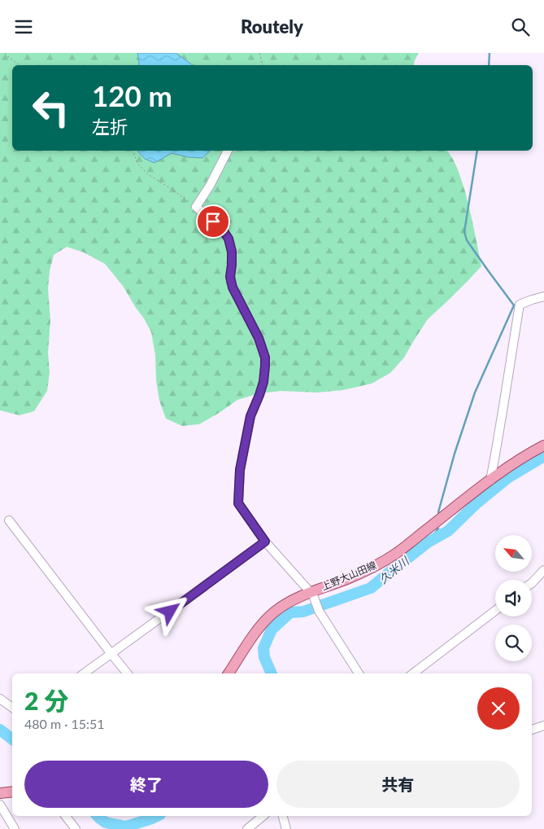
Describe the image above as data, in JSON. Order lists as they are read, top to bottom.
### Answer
{
  "streets": {
    "main road": ["上野大山田線"]
  },
  "water": ["久米川"],
  "north": "top left",
  "page": {
    "header": "Routely",
    "turn": ["120 m", "左折"],
    "heading": ["2 分", "480 m · 15:51"],
    "buttons": ["終了", "共有"]
  }
}
